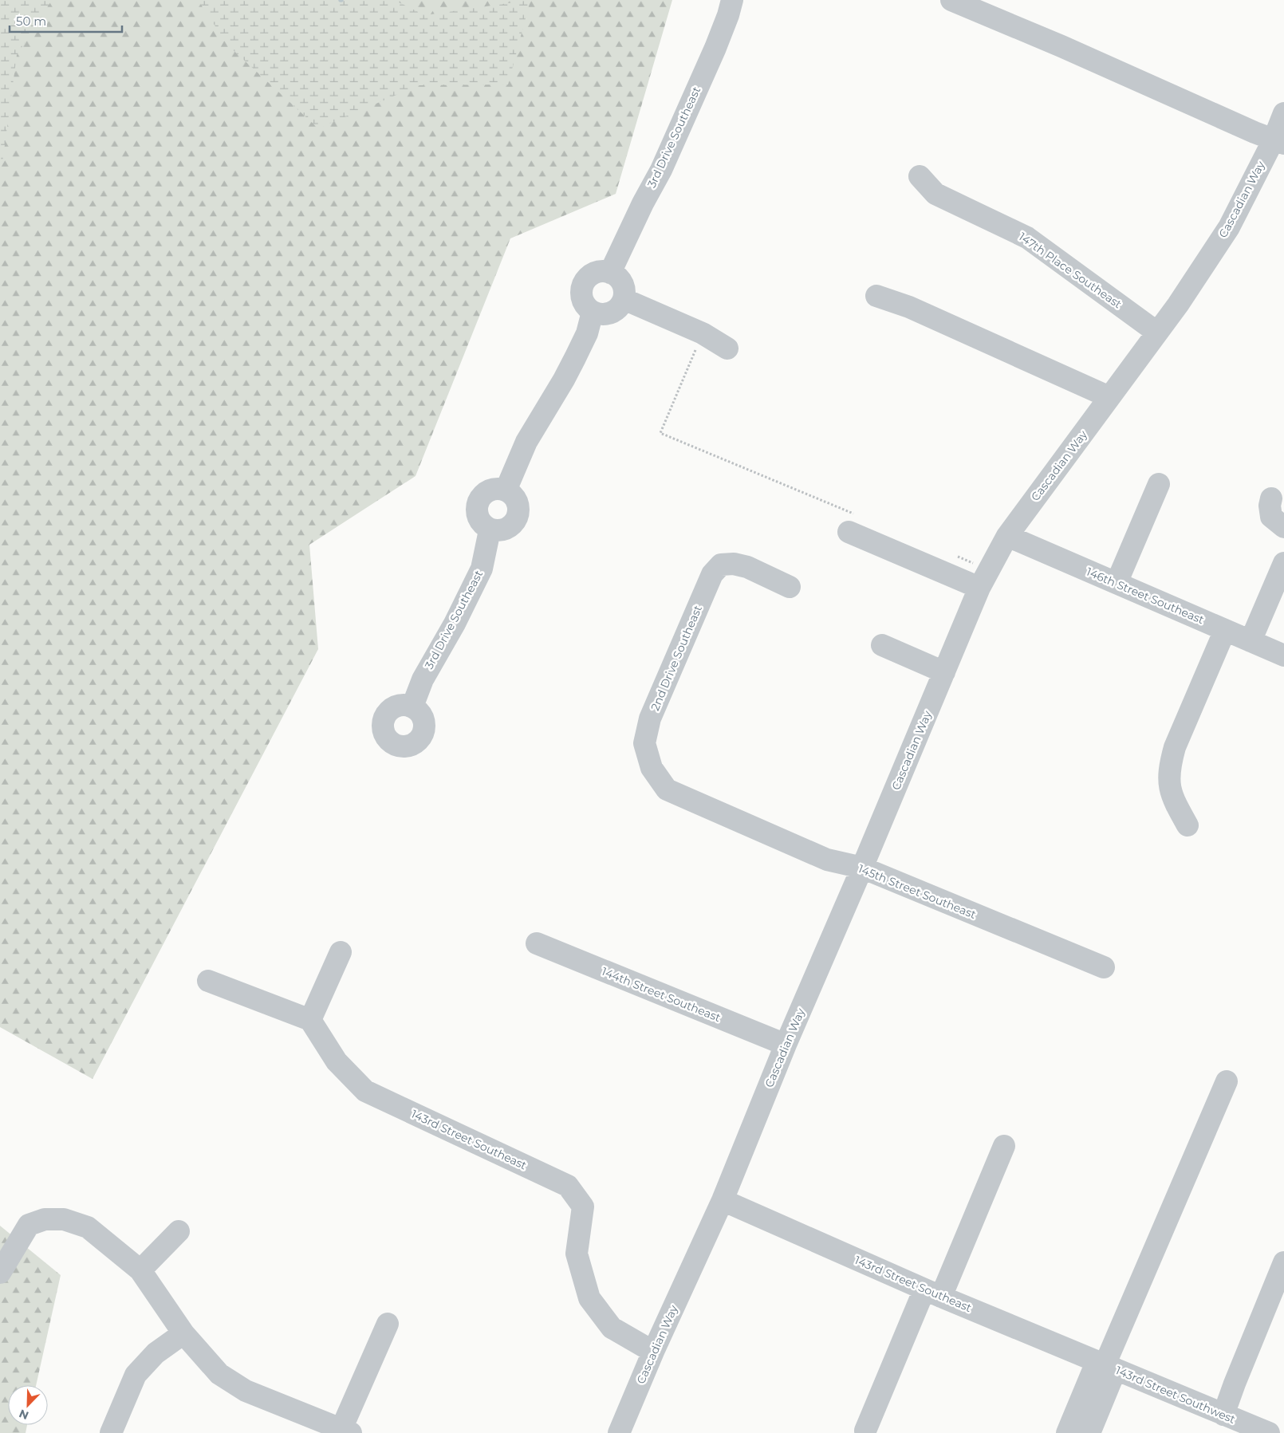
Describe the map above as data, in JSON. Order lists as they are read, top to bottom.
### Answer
{
  "streets": {
    "street": [
      "3rd Drive Southeast",
      "Cascadian Way",
      "147th Place Southeast",
      "146th Street Southeast",
      "2nd Drive Southeast",
      "145th Street Southeast",
      "144th Street Southeast",
      "143rd Street Southeast",
      "143rd Street Southwest"
    ]
  },
  "crossings": [
    ["Cascadian Way", "147th Place Southeast"],
    ["Cascadian Way", "146th Street Southeast"],
    ["Cascadian Way", "145th Street Southeast"],
    ["Cascadian Way", "144th Street Southeast"],
    ["Cascadian Way", "143rd Street Southeast"],
    ["2nd Drive Southeast", "145th Street Southeast"],
    ["143rd Street Southeast", "143rd Street Southwest"]
  ],
  "scale_bar": "50 m",
  "north": "bottom left"
}
